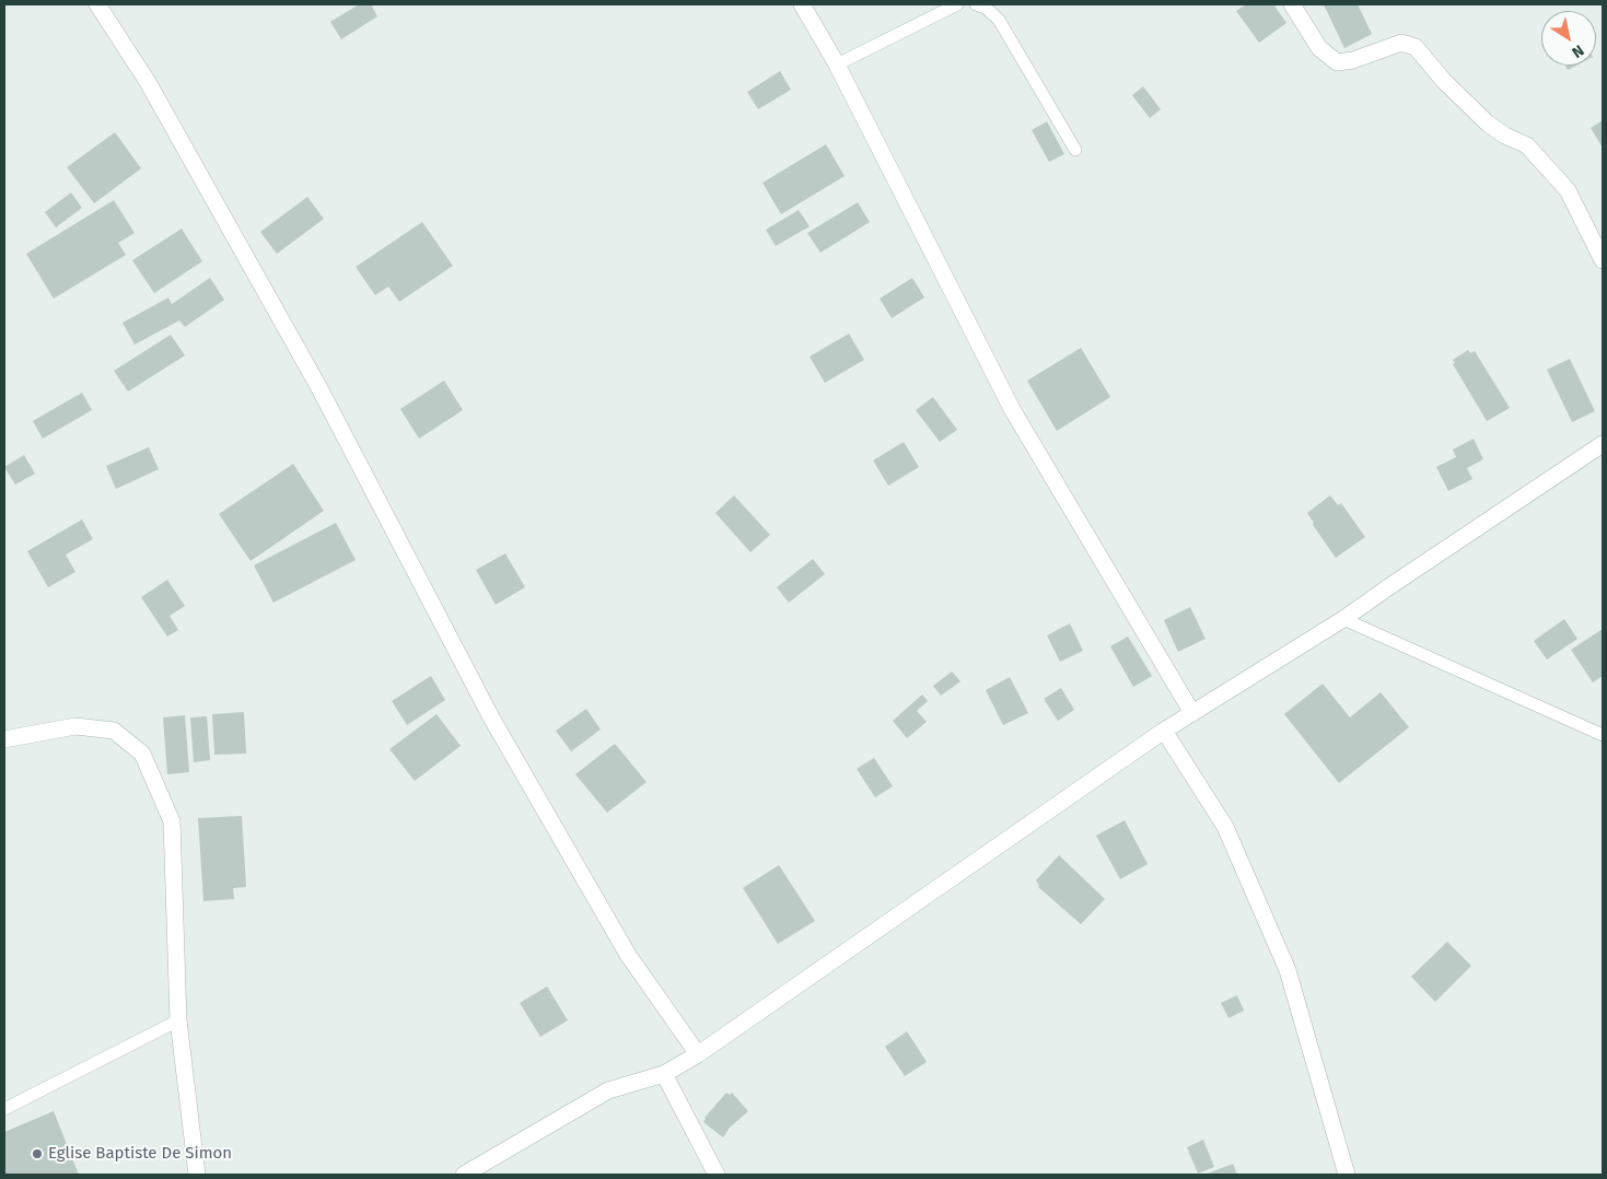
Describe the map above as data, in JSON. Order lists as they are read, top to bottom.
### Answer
{
  "places": ["Eglise Baptiste De Simon"],
  "north": "bottom right"
}
